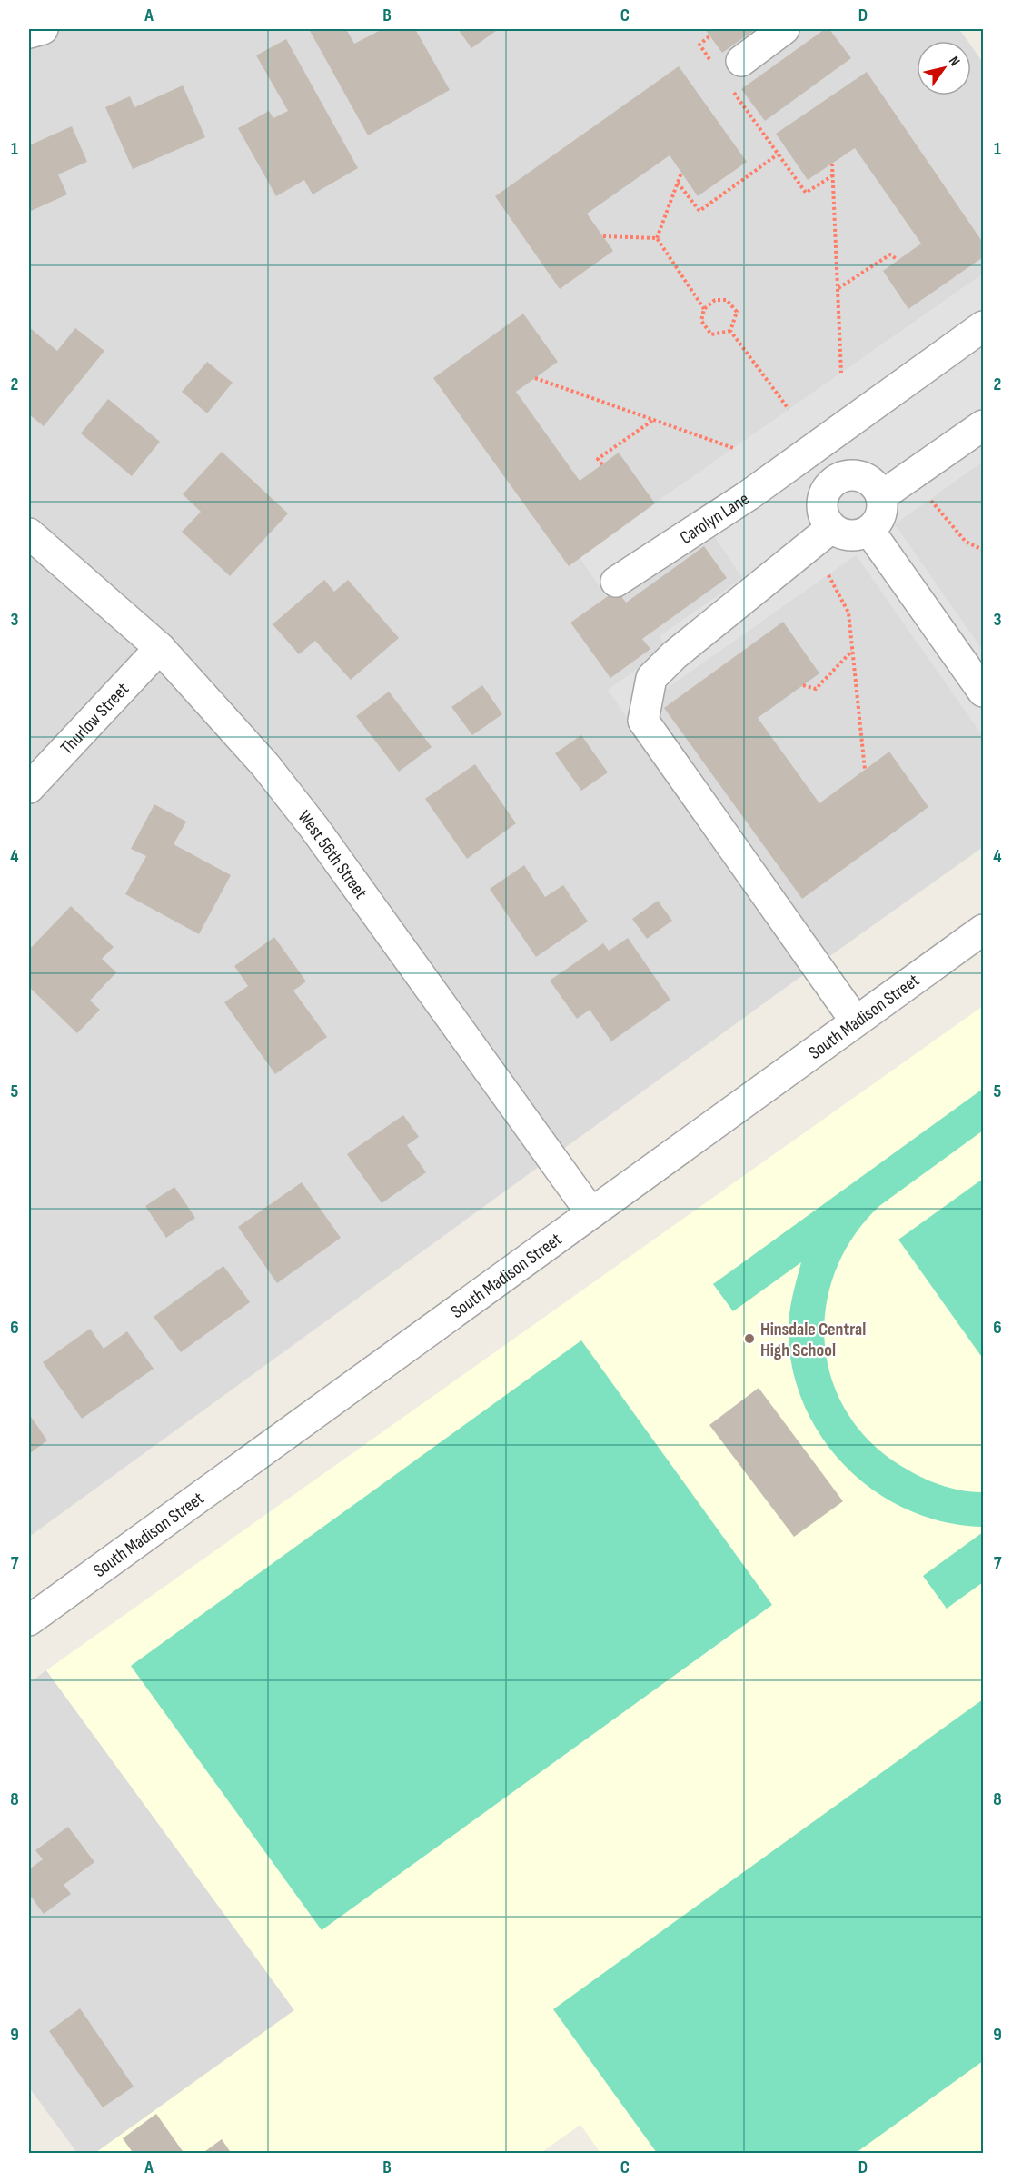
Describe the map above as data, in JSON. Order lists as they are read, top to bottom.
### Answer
{
  "streets": {
    "street": [
      "Carolyn Lane",
      "Thurlow Street",
      "West 56th Street",
      "South Madison Street"
    ]
  },
  "crossings": [
    ["Thurlow Street", "West 56th Street"],
    ["West 56th Street", "South Madison Street"]
  ],
  "places": ["Hinsdale Central High School"],
  "north": "top right",
  "grid": {
    "columns": [
      "A",
      "B",
      "C",
      "D"
    ],
    "rows": [
      "1",
      "2",
      "3",
      "4",
      "5",
      "6",
      "7",
      "8",
      "9"
    ]
  }
}
